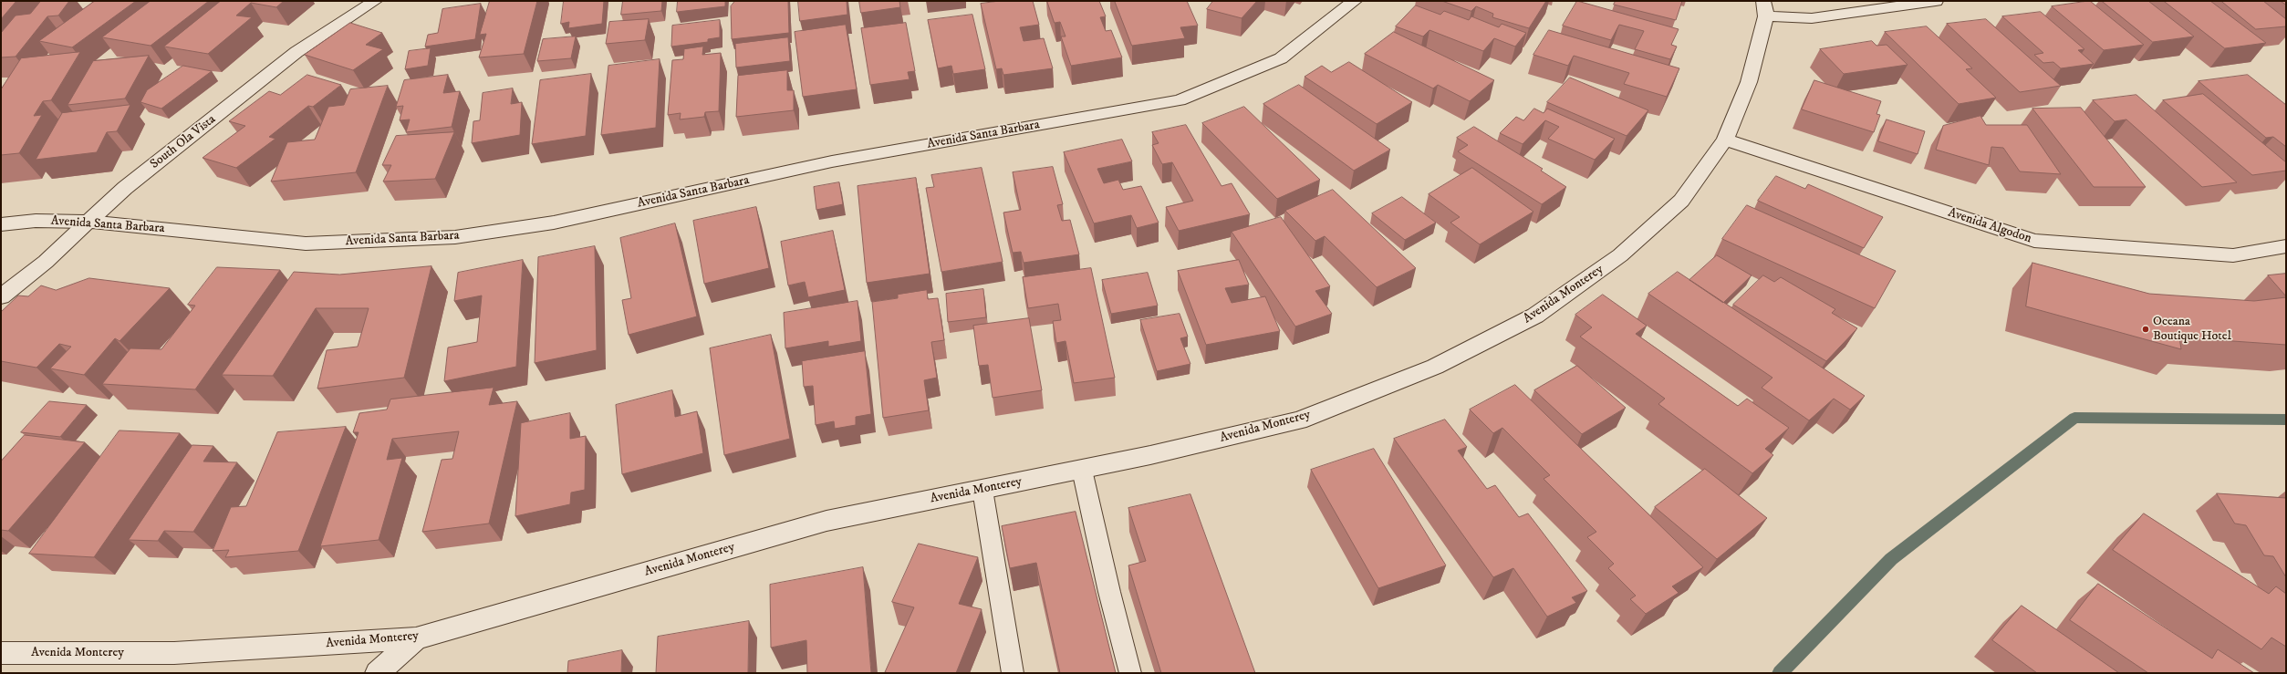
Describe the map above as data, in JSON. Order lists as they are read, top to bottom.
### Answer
{
  "streets": {
    "street": [
      "Avenida Santa Barbara",
      "South Ola Vista",
      "Avenida Algodon",
      "Avenida Monterey"
    ]
  },
  "crossings": [
    ["Avenida Santa Barbara", "South Ola Vista"],
    ["Avenida Algodon", "Avenida Monterey"]
  ],
  "places": ["Oceana Boutique Hotel"]
}
